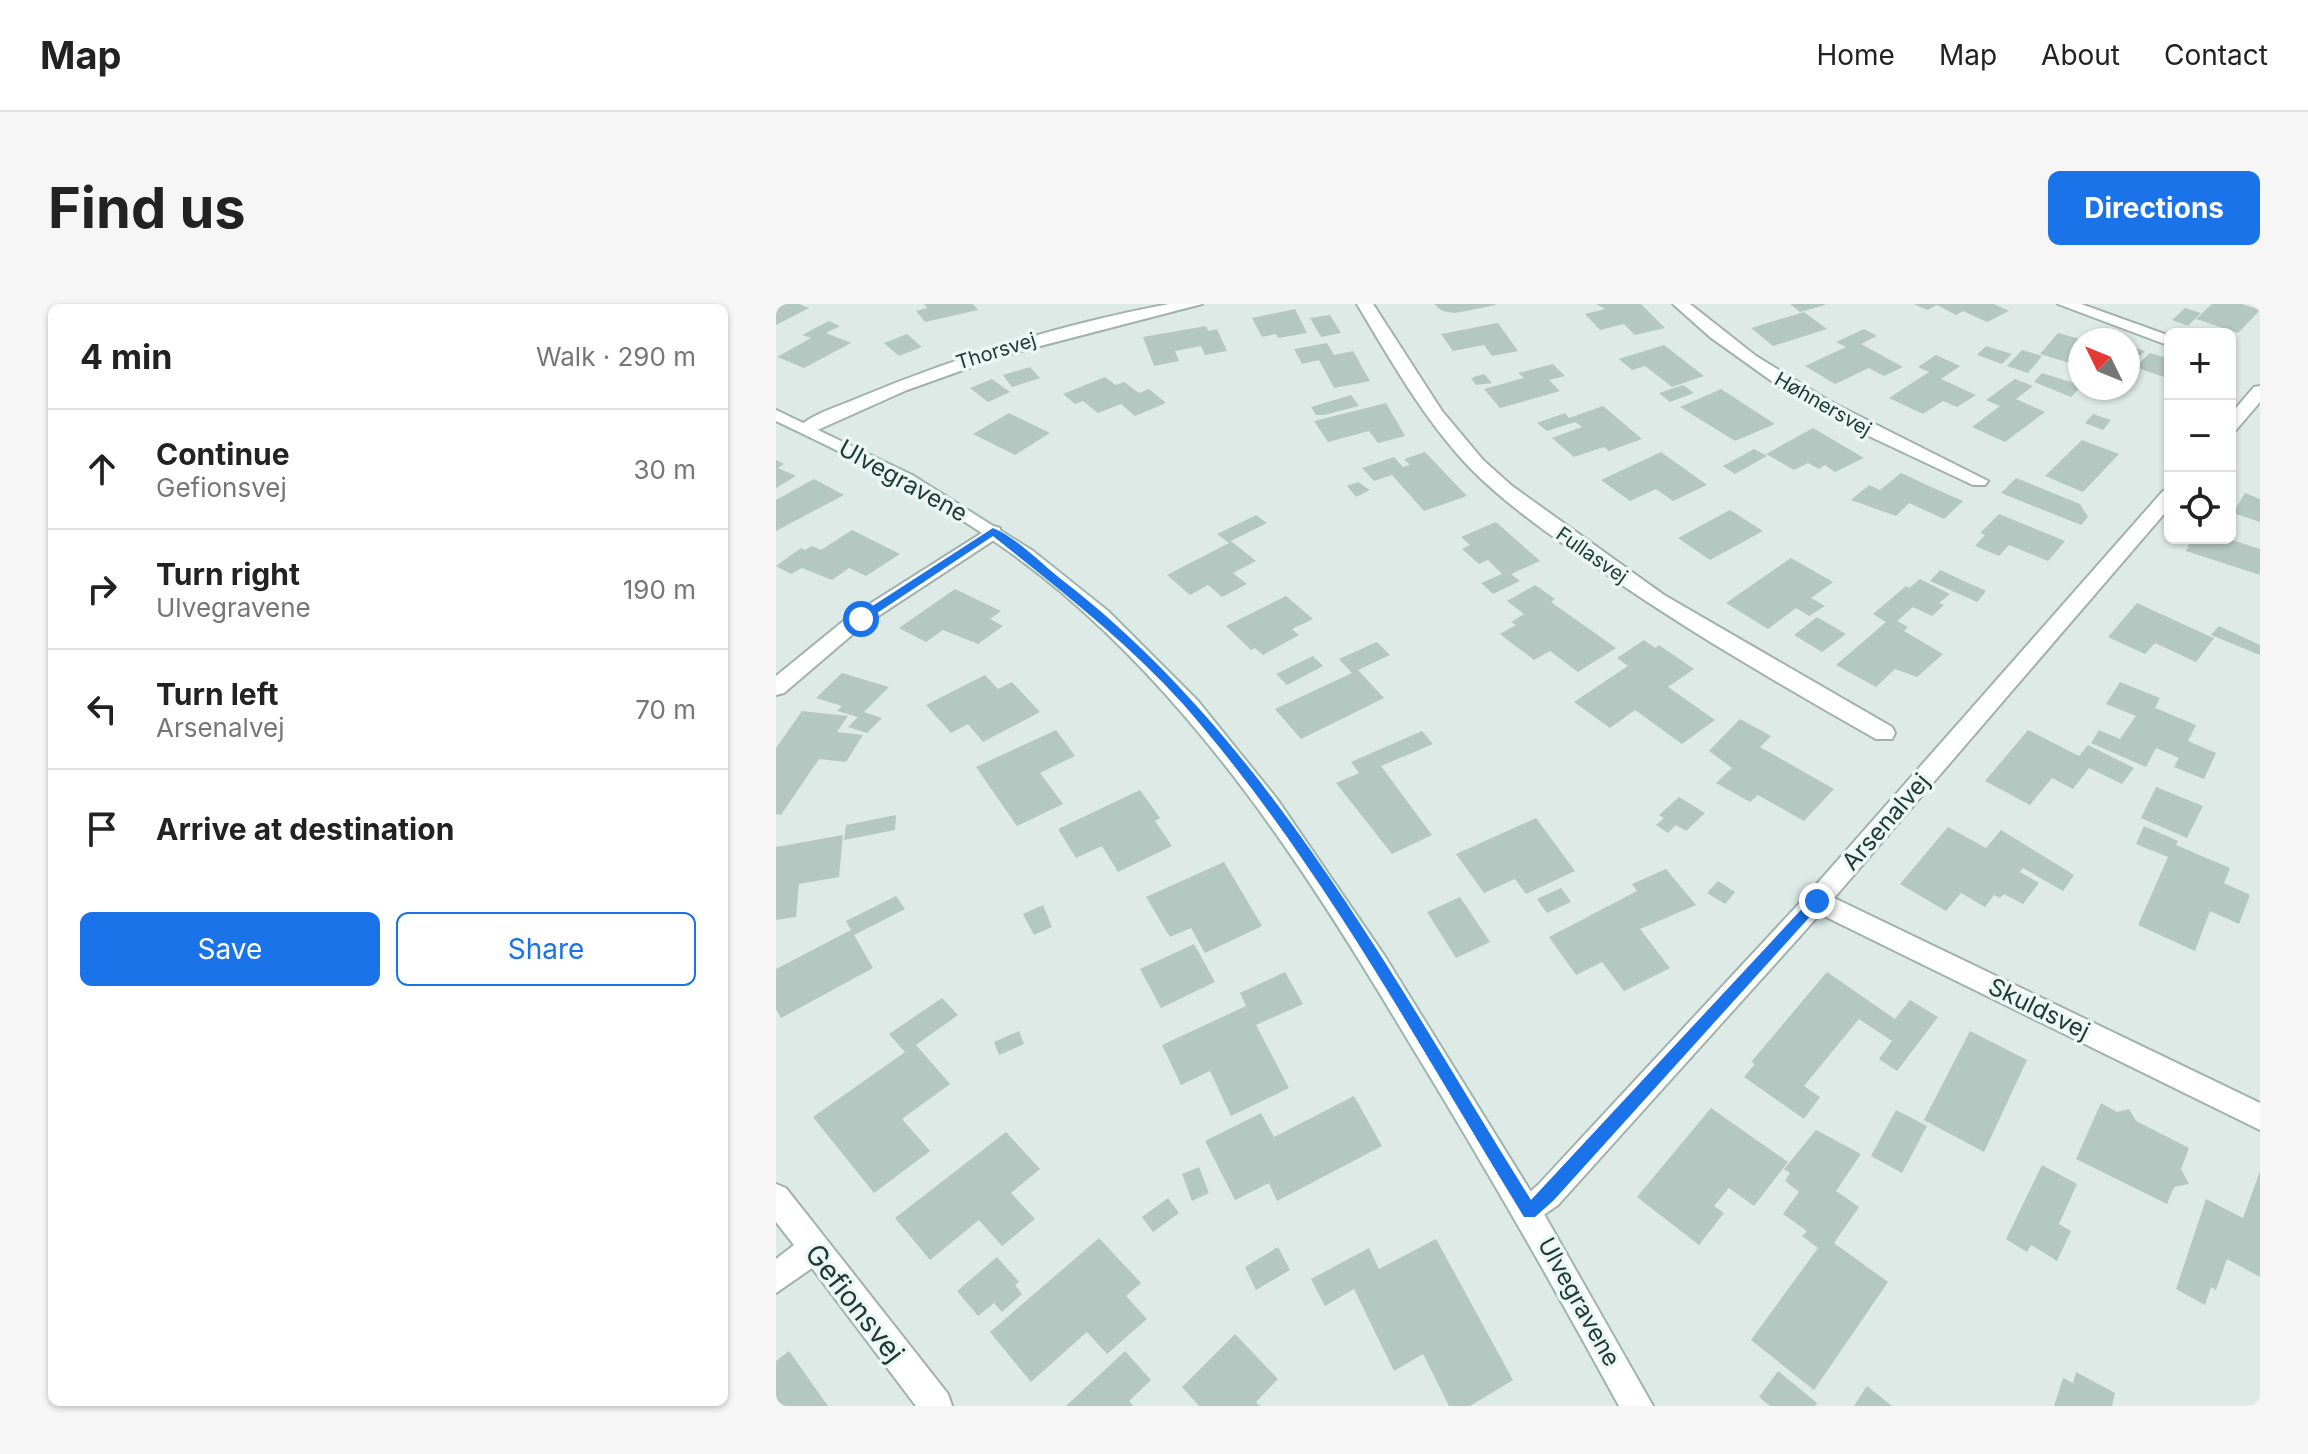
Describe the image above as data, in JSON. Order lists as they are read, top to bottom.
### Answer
{
  "streets": {
    "street": [
      "Thorsvej",
      "Høhnersvej",
      "Ulvegravene",
      "Fullasvej",
      "Arsenalvej",
      "Skuldsvej",
      "Gefionsvej"
    ]
  },
  "crossings": [
    ["Thorsvej", "Ulvegravene"],
    ["Ulvegravene", "Arsenalvej"],
    ["Arsenalvej", "Skuldsvej"]
  ],
  "north": "top left",
  "page": {
    "header": "Map",
    "nav": [
      "Home",
      "Map",
      "About",
      "Contact"
    ],
    "buttons": [
      "Directions",
      ["Save", "Share"]
    ],
    "title": "Find us",
    "heading": ["4 min", "Walk · 290 m"],
    "map_buttons": ["+", "−"],
    "list": [
      ["Continue", "Gefionsvej", "30 m"],
      ["Turn right", "Ulvegravene", "190 m"],
      ["Turn left", "Arsenalvej", "70 m"],
      "Arrive at destination"
    ]
  }
}
